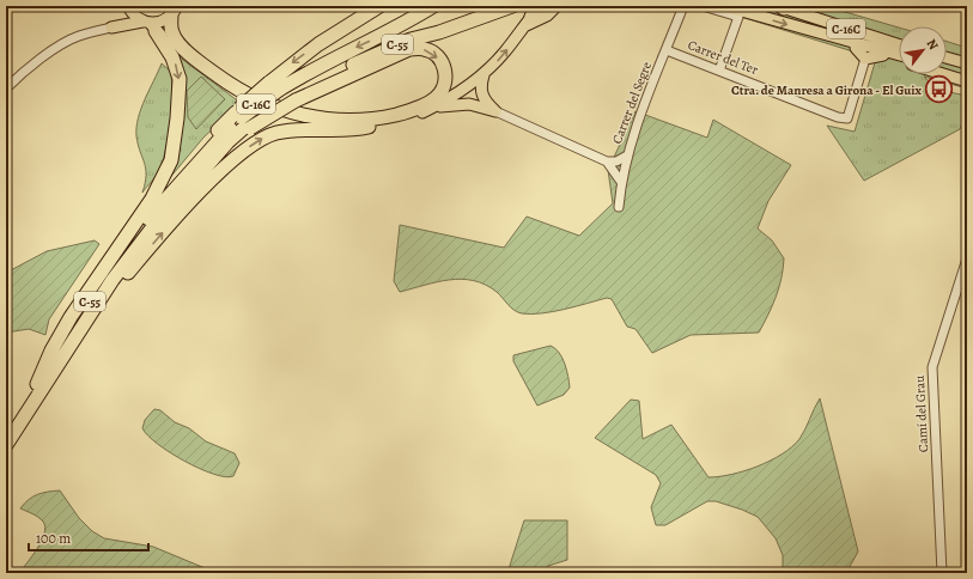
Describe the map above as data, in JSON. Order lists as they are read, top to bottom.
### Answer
{
  "streets": {
    "highway": ["C-55"],
    "main road": ["C-16C"],
    "street": ["Carrer del Ter", "Carrer del Segre", "Camí del Grau"]
  },
  "crossings": [
    ["Carrer del Ter", "Carrer del Segre"]
  ],
  "places": {
    "bus stop": ["Ctra. de Manresa a Girona - El Guix"]
  },
  "scale_bar": "100 m",
  "north": "top right"
}
